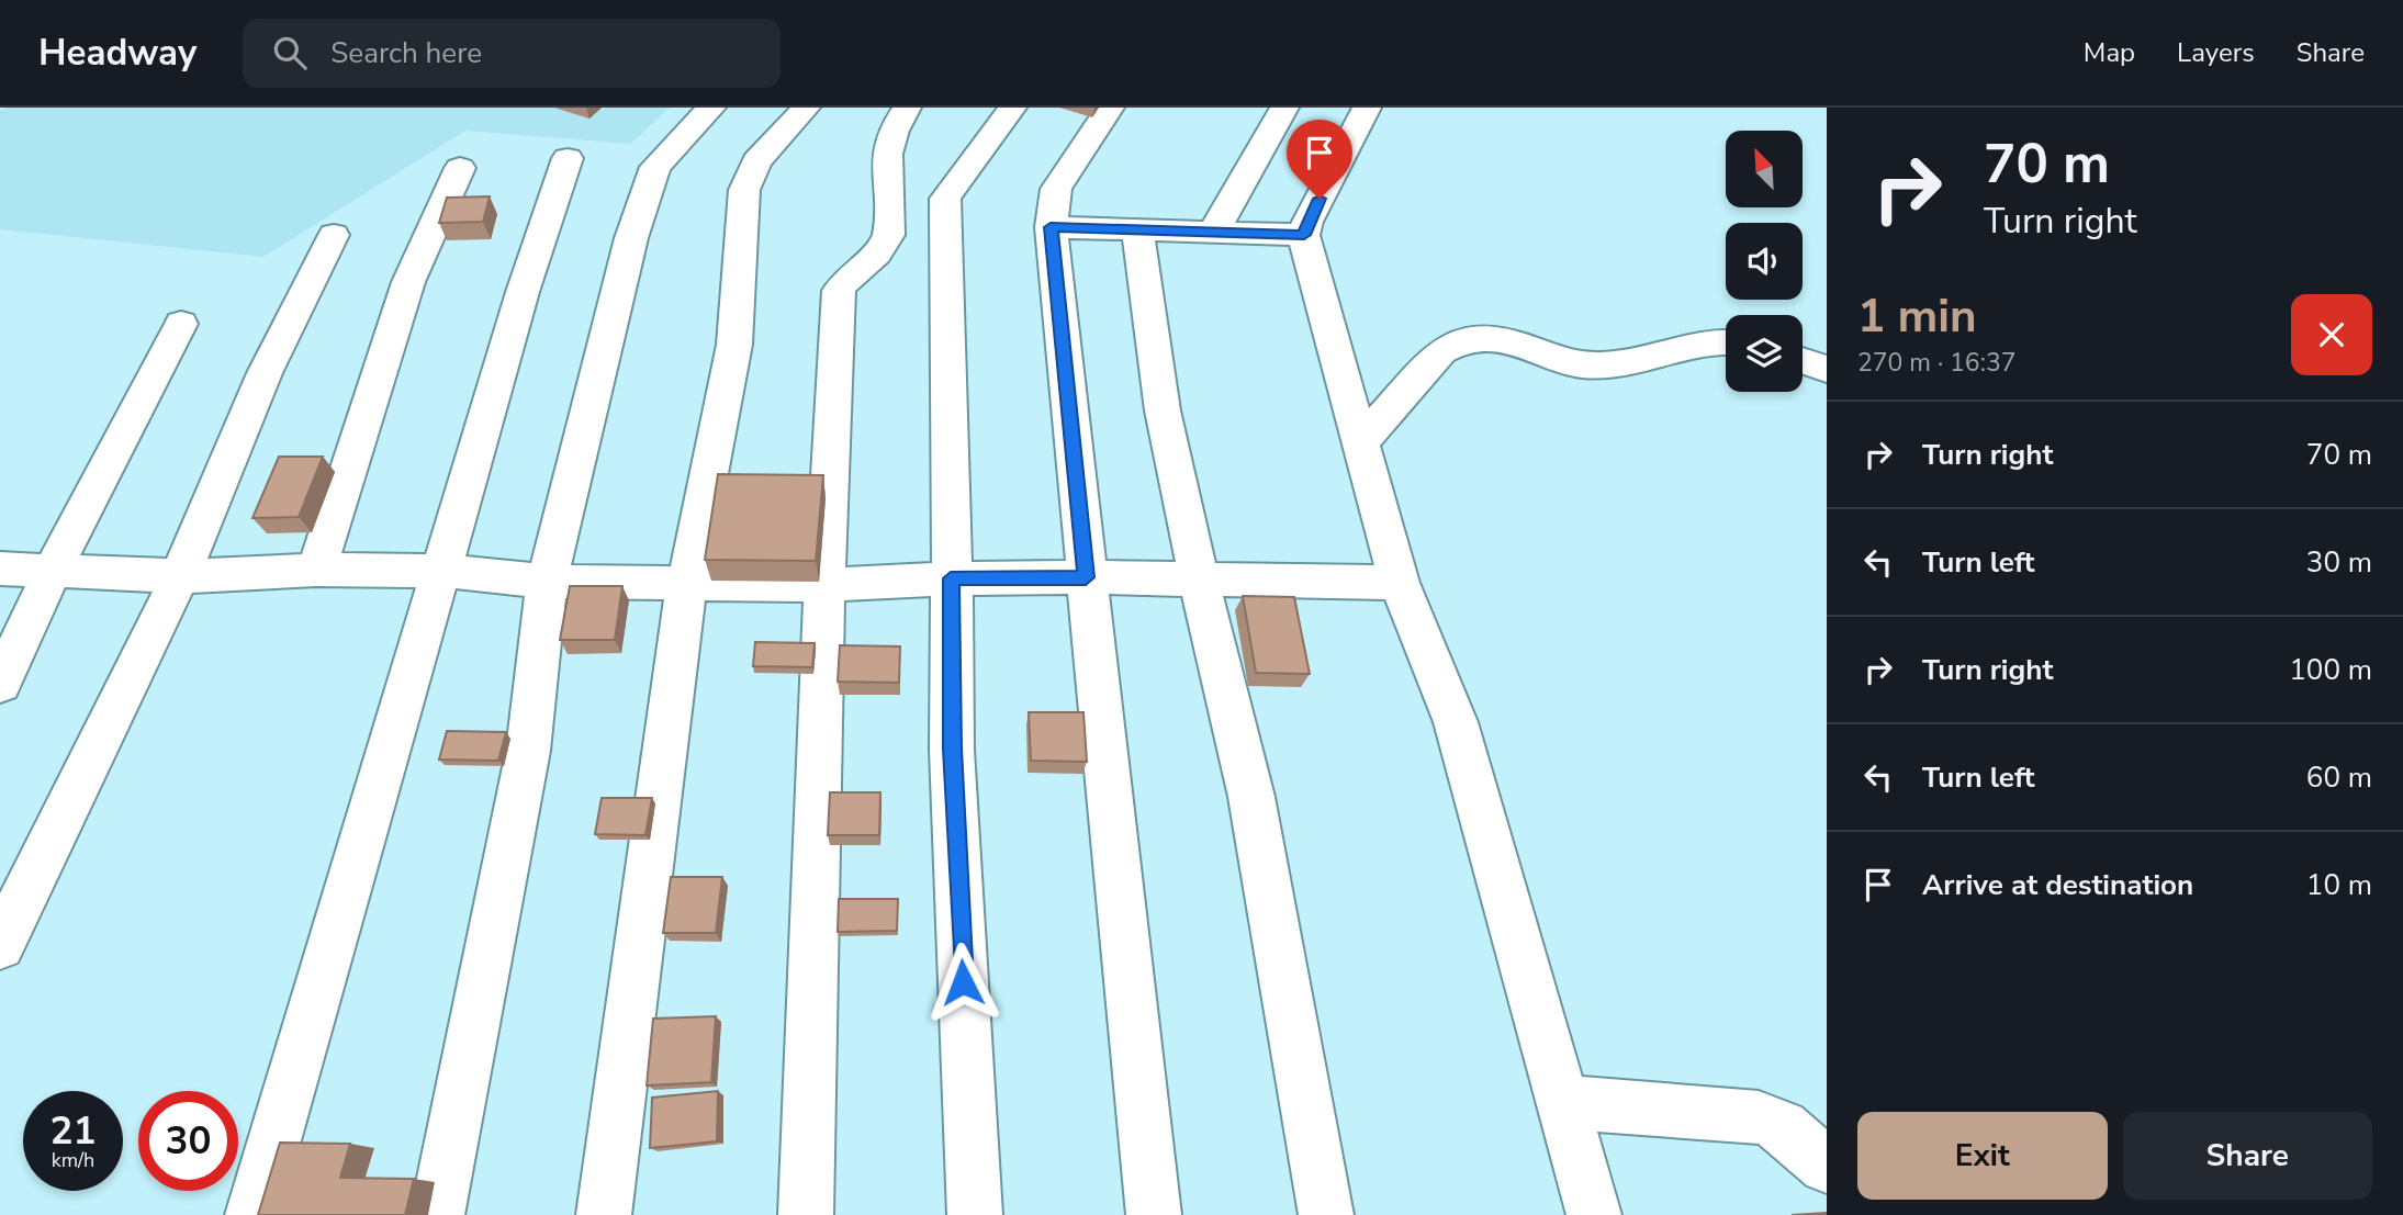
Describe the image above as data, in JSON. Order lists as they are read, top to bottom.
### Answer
{
  "north": "top left",
  "page": {
    "header": "Headway",
    "search": "Search here",
    "nav": ["Map", "Layers", "Share"],
    "turn": ["70 m", "Turn right"],
    "heading": ["1 min", "270 m · 16:37"],
    "list": [
      {
        "name": "Turn right",
        "value": "70 m"
      },
      {
        "name": "Turn left",
        "value": "30 m"
      },
      {
        "name": "Turn right",
        "value": "100 m"
      },
      {
        "name": "Turn left",
        "value": "60 m"
      },
      {
        "name": "Arrive at destination",
        "value": "10 m"
      }
    ],
    "speed": "21 km/h",
    "limit": "30",
    "buttons": ["Exit", "Share"]
  }
}
